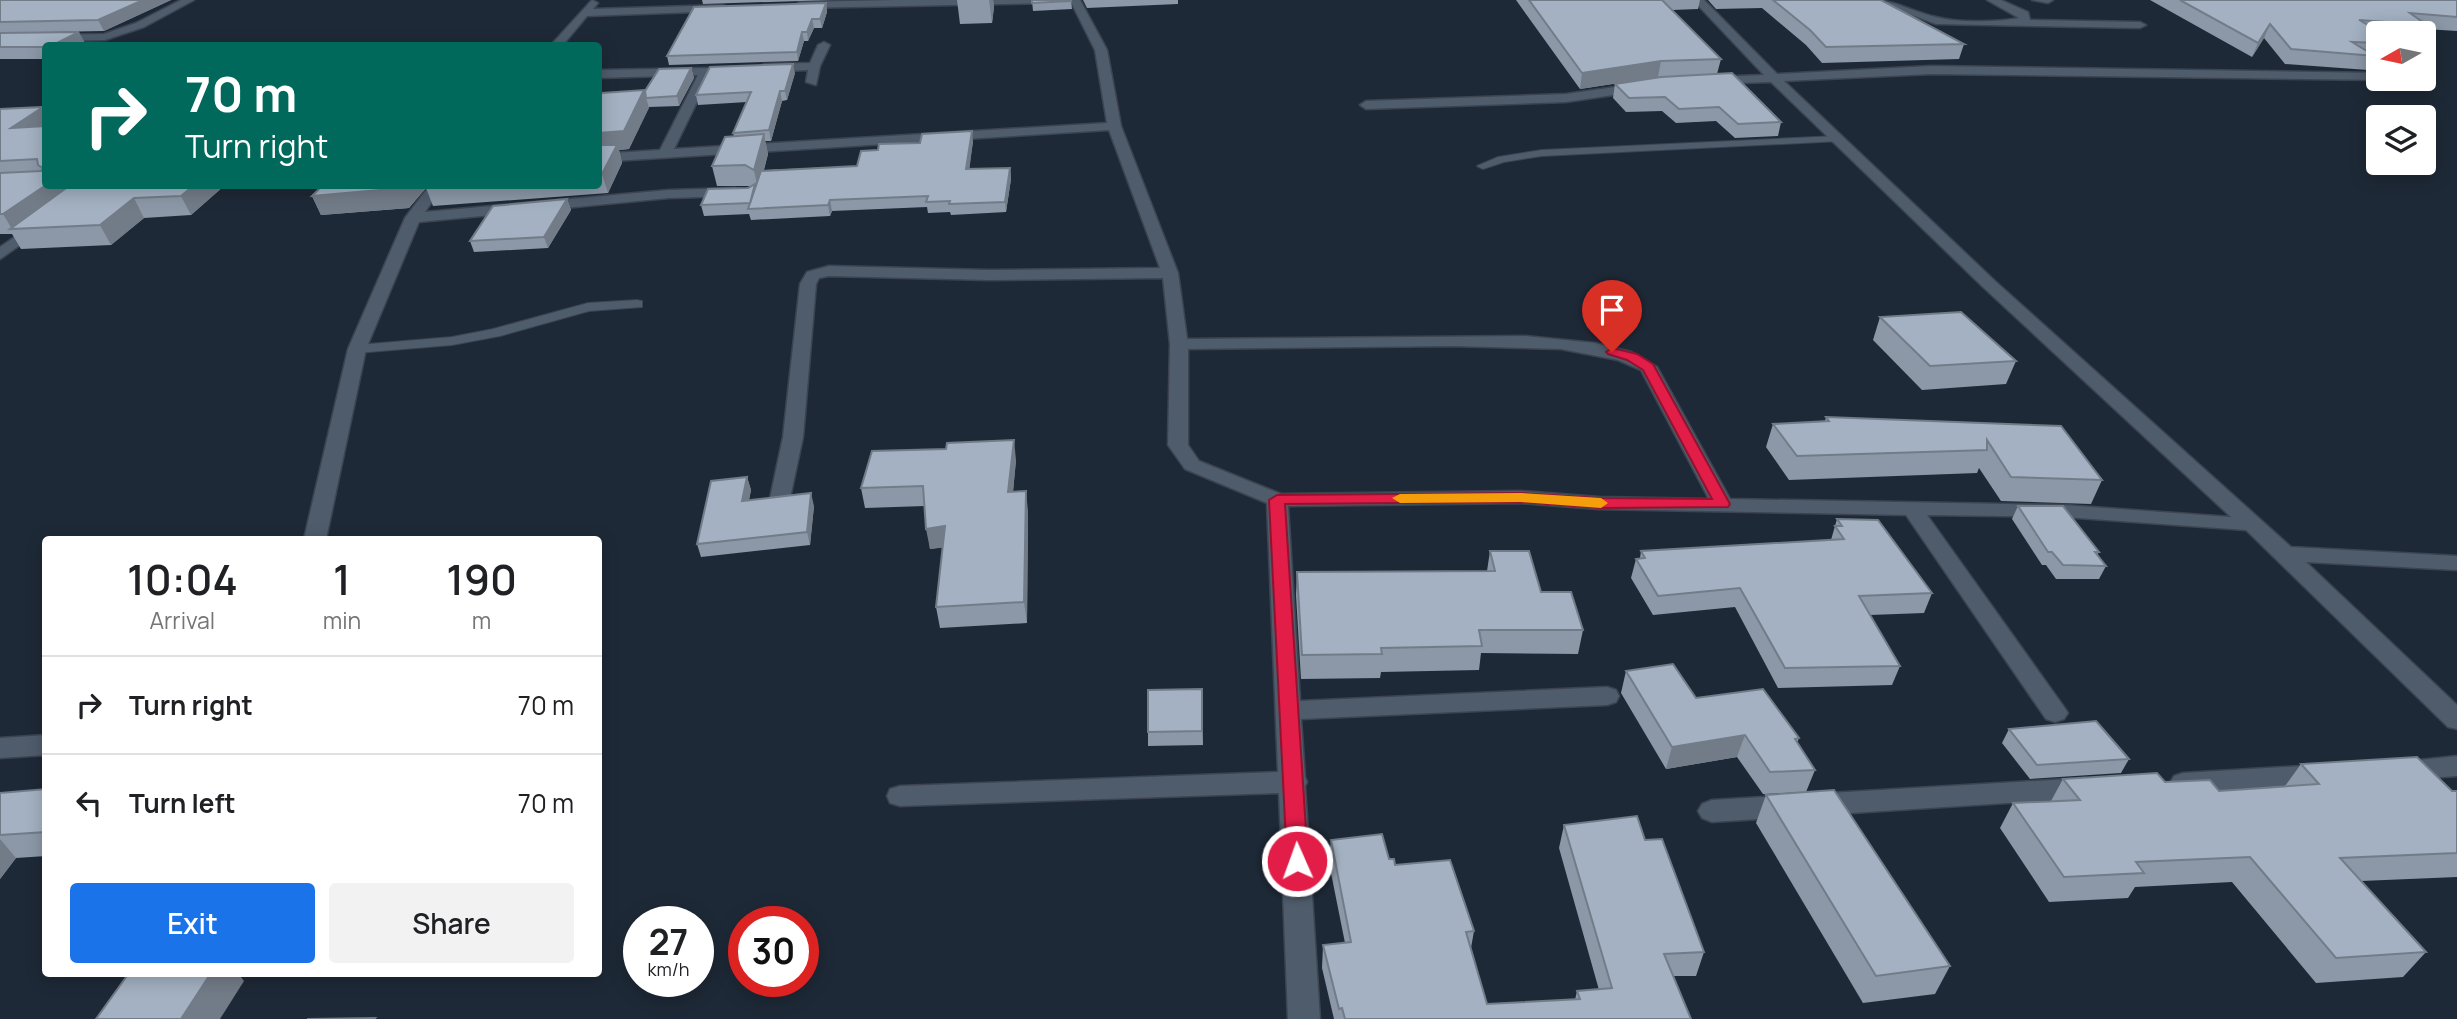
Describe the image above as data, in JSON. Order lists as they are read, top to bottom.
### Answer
{
  "north": "left",
  "page": {
    "turn": ["70 m", "Turn right"],
    "eta": [
      "10:04",
      "Arrival",
      "1",
      "min",
      "190",
      "m"
    ],
    "list": [
      {
        "name": "Turn right",
        "value": "70 m"
      },
      {
        "name": "Turn left",
        "value": "70 m"
      }
    ],
    "buttons": ["Exit", "Share"],
    "speed": "27 km/h",
    "limit": "30"
  }
}
